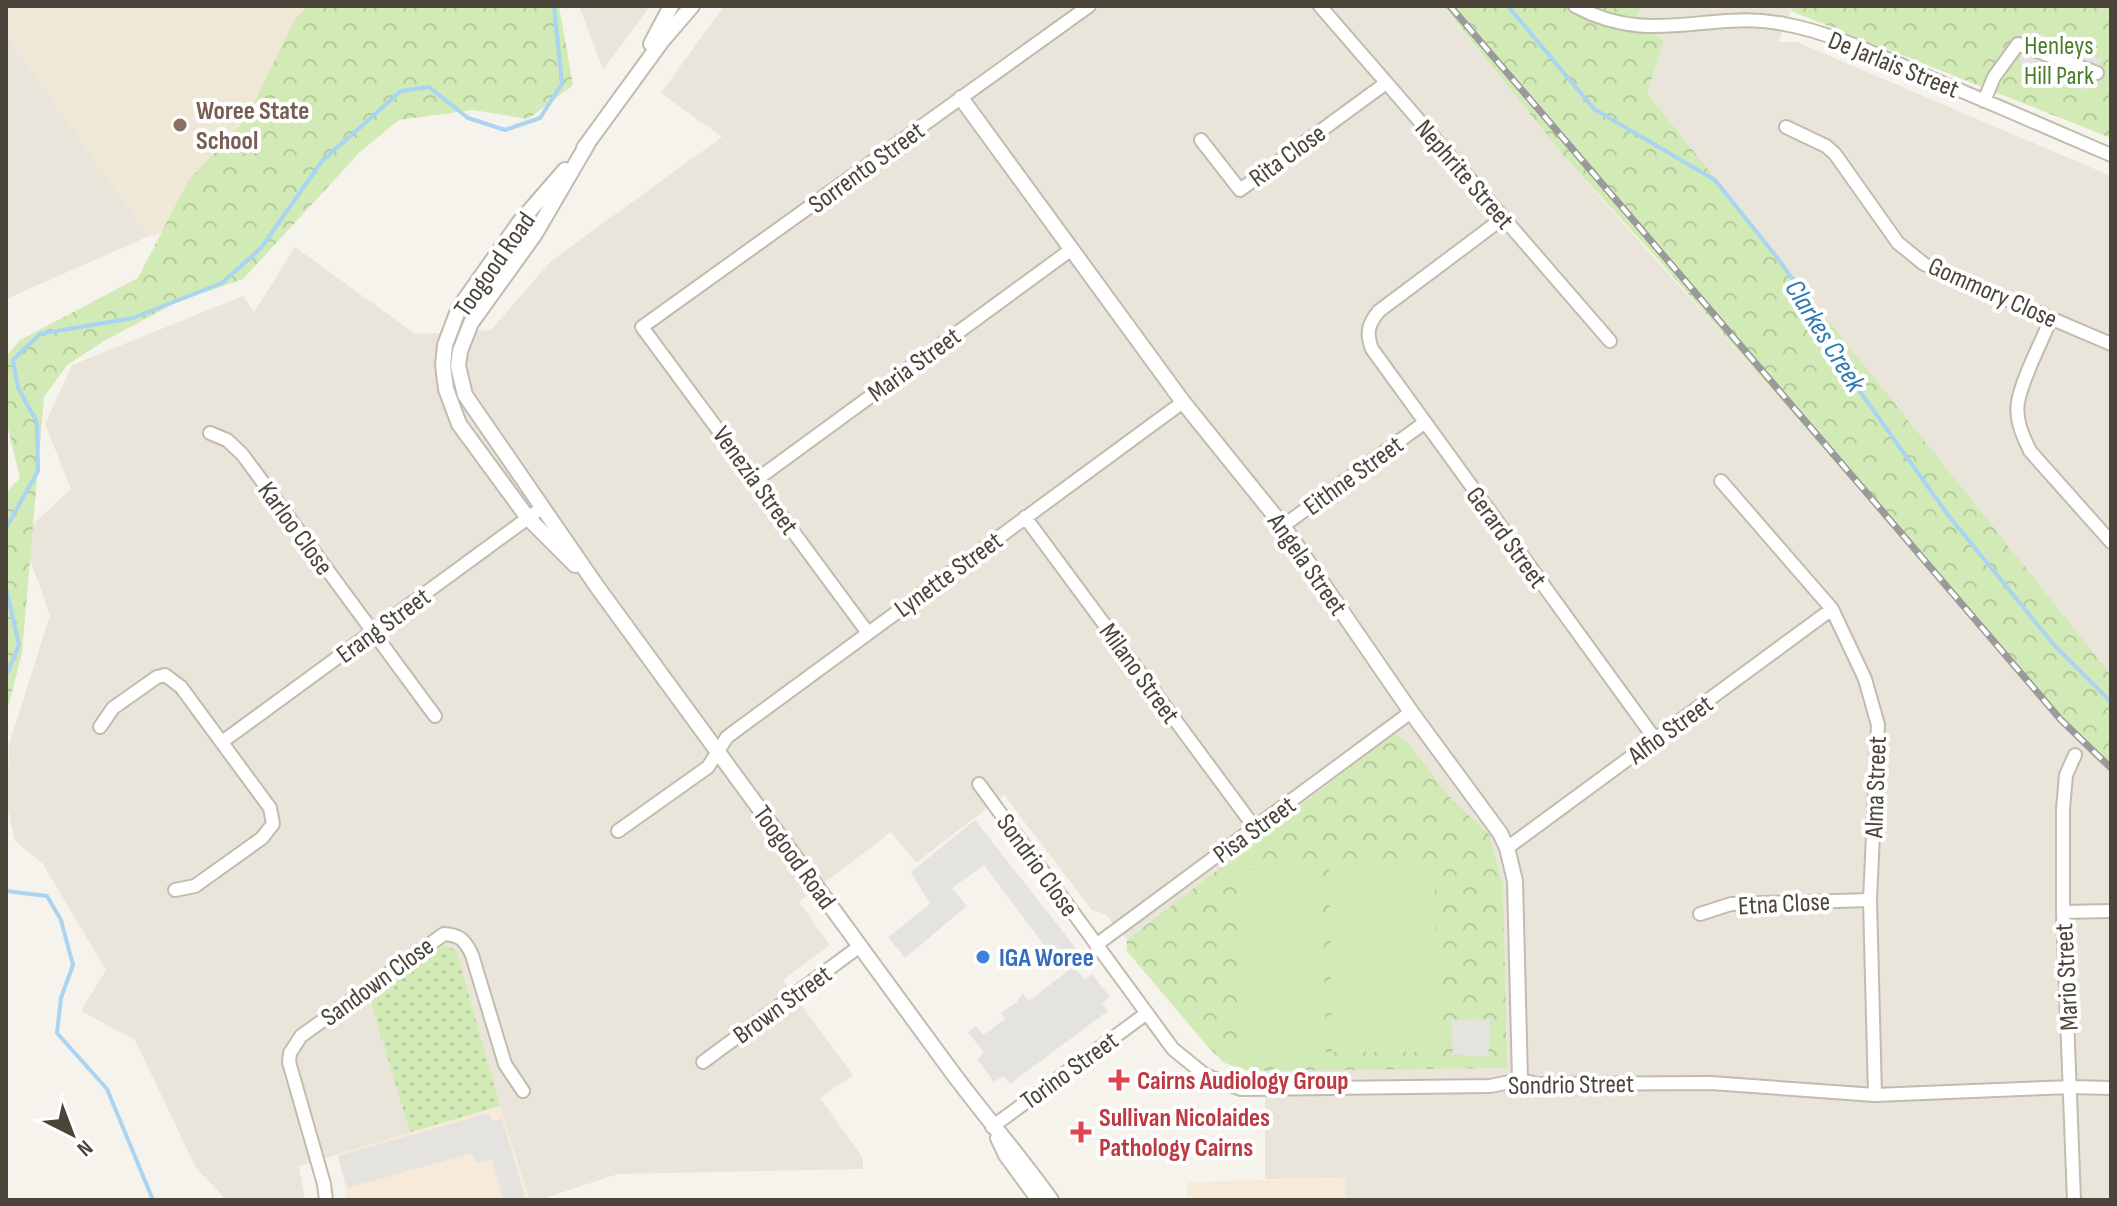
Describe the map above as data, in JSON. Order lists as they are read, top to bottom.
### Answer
{
  "streets": {
    "street": [
      "De Jarlais Street",
      "Rita Close",
      "Sorrento Street",
      "Nephrite Street",
      "Toogood Road",
      "Gommory Close",
      "Maria Street",
      "Eithne Street",
      "Venezia Street",
      "Karloo Close",
      "Gerard Street",
      "Angela Street",
      "Lynette Street",
      "Erang Street",
      "Milano Street",
      "Alfio Street",
      "Alma Street",
      "Pisa Street",
      "Sondrio Close",
      "Etna Close",
      "Mario Street",
      "Sandown Close",
      "Brown Street",
      "Torino Street",
      "Sondrio Street"
    ]
  },
  "crossings": [
    ["Rita Close", "Nephrite Street"],
    ["Sorrento Street", "Venezia Street"],
    ["Sorrento Street", "Angela Street"],
    ["Nephrite Street", "Gerard Street"],
    ["Toogood Road", "Lynette Street"],
    ["Toogood Road", "Erang Street"],
    ["Toogood Road", "Brown Street"],
    ["Toogood Road", "Torino Street"],
    ["Maria Street", "Venezia Street"],
    ["Maria Street", "Angela Street"],
    ["Eithne Street", "Gerard Street"],
    ["Eithne Street", "Angela Street"],
    ["Venezia Street", "Lynette Street"],
    ["Karloo Close", "Erang Street"],
    ["Gerard Street", "Alfio Street"],
    ["Angela Street", "Lynette Street"],
    ["Angela Street", "Alfio Street"],
    ["Angela Street", "Pisa Street"],
    ["Angela Street", "Sondrio Street"],
    ["Lynette Street", "Milano Street"],
    ["Milano Street", "Pisa Street"],
    ["Alfio Street", "Alma Street"],
    ["Alma Street", "Etna Close"],
    ["Alma Street", "Sondrio Street"],
    ["Pisa Street", "Sondrio Close"],
    ["Pisa Street", "Sondrio Street"],
    ["Sondrio Close", "Sondrio Street"],
    ["Mario Street", "Sondrio Street"],
    ["Torino Street", "Sondrio Street"]
  ],
  "water": ["Clarkes Creek"],
  "parks": ["Henleys Hill Park"],
  "places": {
    "other": ["Woree State School", "IGA Woree"],
    "health": ["Cairns Audiology Group", "Sullivan Nicolaides Pathology Cairns"]
  },
  "north": "bottom right"
}
